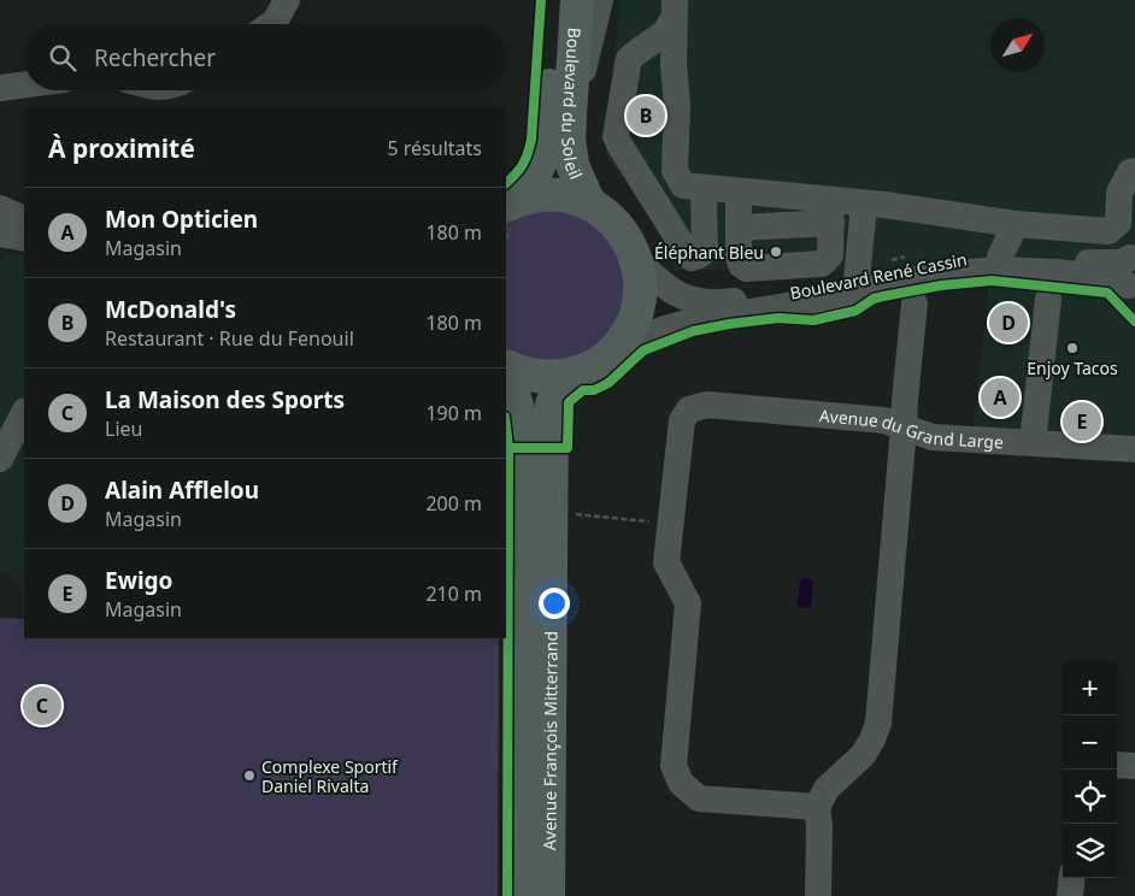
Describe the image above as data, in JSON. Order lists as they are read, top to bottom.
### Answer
{
  "streets": {
    "main road": ["Boulevard du Soleil", "Avenue François Mitterrand"],
    "street": ["Boulevard René Cassin", "Avenue du Grand Large"]
  },
  "places": ["Éléphant Bleu", "Enjoy Tacos", "Complexe Sportif Daniel Rivalta"],
  "north": "top right",
  "page": {
    "search": "Rechercher",
    "pins": [
      "B",
      "D",
      "A",
      "E",
      "C"
    ],
    "heading": ["À proximité", "5 résultats"],
    "list": [
      {
        "mark": "A",
        "name": "Mon Opticien",
        "note": "Magasin",
        "value": "180 m"
      },
      {
        "mark": "B",
        "name": "McDonald's",
        "note": "Restaurant · Rue du Fenouil",
        "value": "180 m"
      },
      {
        "mark": "C",
        "name": "La Maison des Sports",
        "note": "Lieu",
        "value": "190 m"
      },
      {
        "mark": "D",
        "name": "Alain Afflelou",
        "note": "Magasin",
        "value": "200 m"
      },
      {
        "mark": "E",
        "name": "Ewigo",
        "note": "Magasin",
        "value": "210 m"
      }
    ],
    "map_buttons": ["+", "−"]
  }
}
